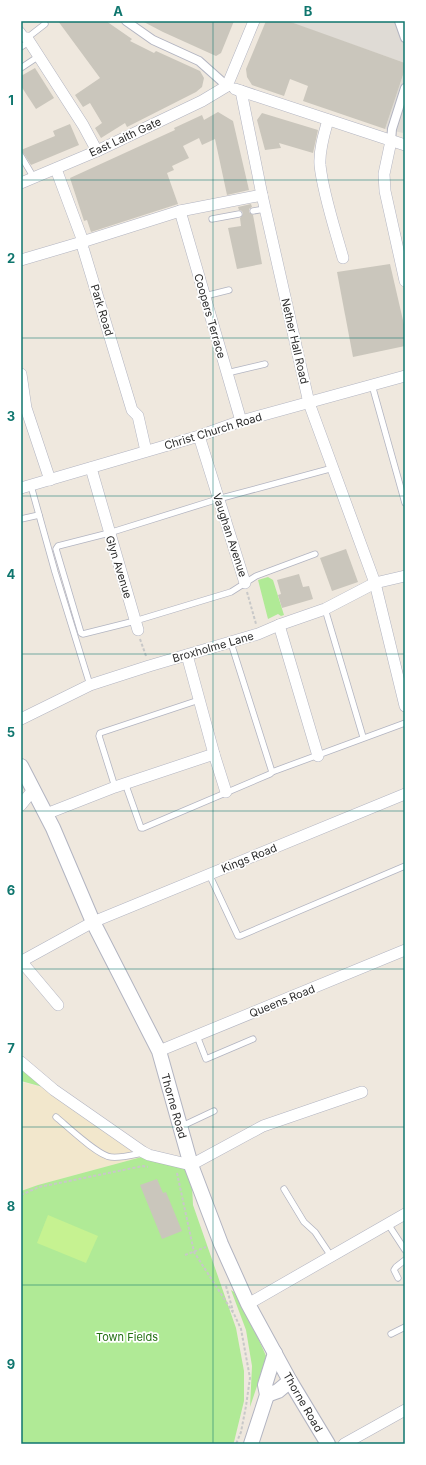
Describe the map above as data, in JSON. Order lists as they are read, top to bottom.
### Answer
{
  "streets": {
    "street": [
      "East Laith Gate",
      "Park Road",
      "Coopers Terrace",
      "Nether Hall Road",
      "Christ Church Road",
      "Vaughan Avenue",
      "Glyn Avenue",
      "Broxholme Lane",
      "Kings Road",
      "Queens Road",
      "Thorne Road"
    ]
  },
  "crossings": [
    ["East Laith Gate", "Park Road"],
    ["Park Road", "Christ Church Road"],
    ["Coopers Terrace", "Christ Church Road"],
    ["Nether Hall Road", "Christ Church Road"],
    ["Nether Hall Road", "Broxholme Lane"],
    ["Christ Church Road", "Vaughan Avenue"],
    ["Christ Church Road", "Glyn Avenue"],
    ["Vaughan Avenue", "Broxholme Lane"],
    ["Kings Road", "Thorne Road"],
    ["Queens Road", "Thorne Road"]
  ],
  "parks": ["Town Fields"],
  "grid": {
    "columns": ["A", "B"],
    "rows": [
      "1",
      "2",
      "3",
      "4",
      "5",
      "6",
      "7",
      "8",
      "9"
    ]
  }
}
